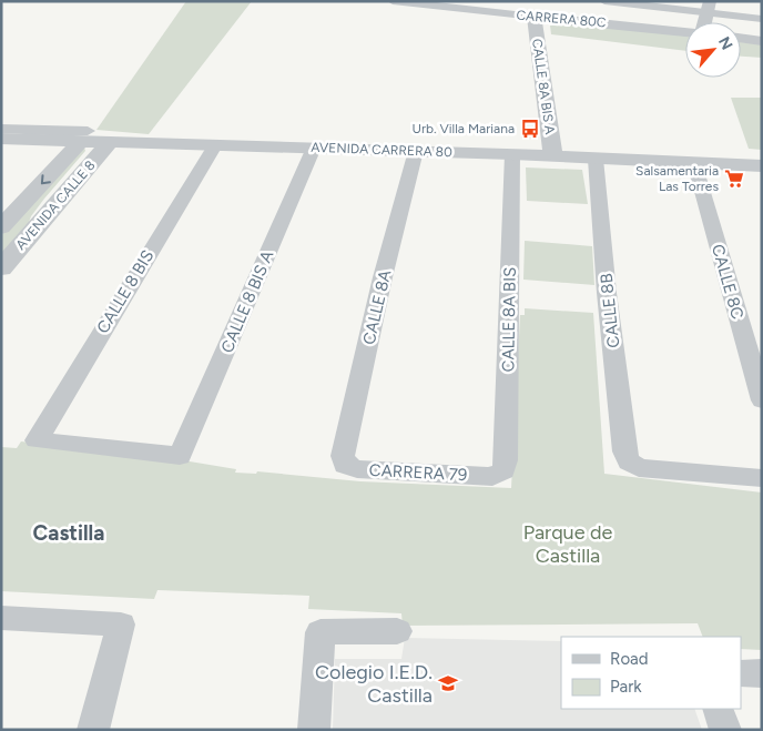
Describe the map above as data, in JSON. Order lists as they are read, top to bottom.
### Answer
{
  "streets": {
    "street": [
      "CARRERA 80C",
      "CALLE 8A BIS A",
      "AVENIDA CARRERA 80",
      "AVENIDA CALLE 8",
      "CALLE 8C",
      "CALLE 8 BIS",
      "CALLE 8 BIS A",
      "CALLE 8A",
      "CALLE 8B",
      "CALLE 8A BIS",
      "CARRERA 79"
    ]
  },
  "crossings": [
    ["CARRERA 80C", "CALLE 8A BIS A"],
    ["CALLE 8A BIS A", "AVENIDA CARRERA 80"],
    ["AVENIDA CARRERA 80", "AVENIDA CALLE 8"],
    ["AVENIDA CARRERA 80", "CALLE 8C"],
    ["AVENIDA CARRERA 80", "CALLE 8 BIS"],
    ["AVENIDA CARRERA 80", "CALLE 8 BIS A"],
    ["AVENIDA CARRERA 80", "CALLE 8A"],
    ["AVENIDA CARRERA 80", "CALLE 8B"],
    ["AVENIDA CARRERA 80", "CALLE 8A BIS"],
    ["CALLE 8 BIS", "CALLE 8 BIS A"],
    ["CALLE 8A", "CARRERA 79"],
    ["CALLE 8A BIS", "CARRERA 79"]
  ],
  "districts": ["Castilla"],
  "parks": ["Parque de Castilla"],
  "places": {
    "bus stop": ["Urb. Villa Mariana"],
    "supermarket": ["Salsamentaria Las Torres"],
    "school or university": ["Colegio I.E.D. Castilla"]
  },
  "legend": ["Road", "Park"],
  "north": "top right"
}
